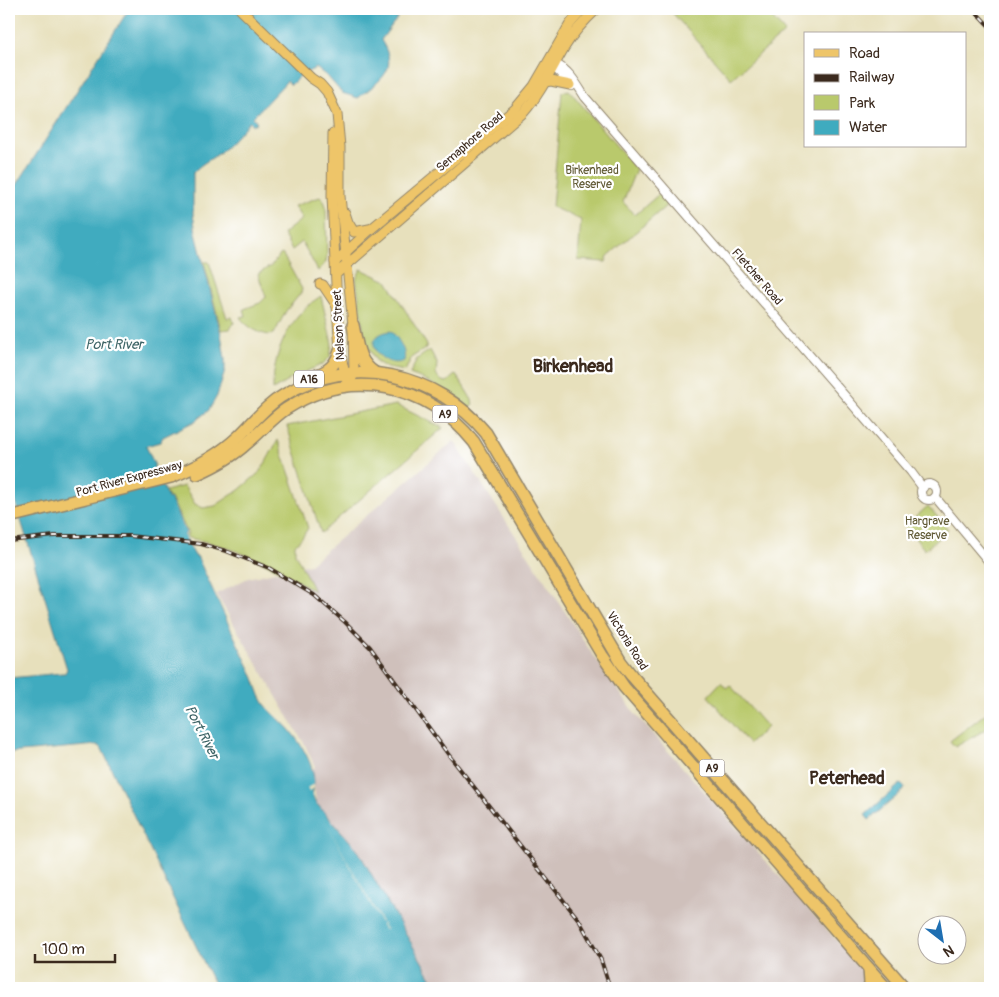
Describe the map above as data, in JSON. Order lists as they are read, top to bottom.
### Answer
{
  "streets": {
    "highway": [
      "A16",
      "A9",
      "Port River Expressway",
      "Victoria Road"
    ],
    "main road": ["Semaphore Road", "Nelson Street"],
    "street": ["Fletcher Road"]
  },
  "crossings": [
    ["Semaphore Road", "Fletcher Road"],
    ["Semaphore Road", "Nelson Street"],
    ["Nelson Street", "A16"],
    ["Nelson Street", "A9"],
    ["Nelson Street", "Port River Expressway"],
    ["Nelson Street", "Victoria Road"],
    ["A16", "Port River Expressway"],
    ["A9", "Port River Expressway"],
    ["Port River Expressway", "Victoria Road"]
  ],
  "districts": ["Birkenhead", "Peterhead"],
  "water": ["Port River"],
  "parks": ["Birkenhead Reserve", "Hargrave Reserve"],
  "legend": [
    "Road",
    "Railway",
    "Park",
    "Water"
  ],
  "scale_bar": "100 m",
  "north": "bottom right"
}
